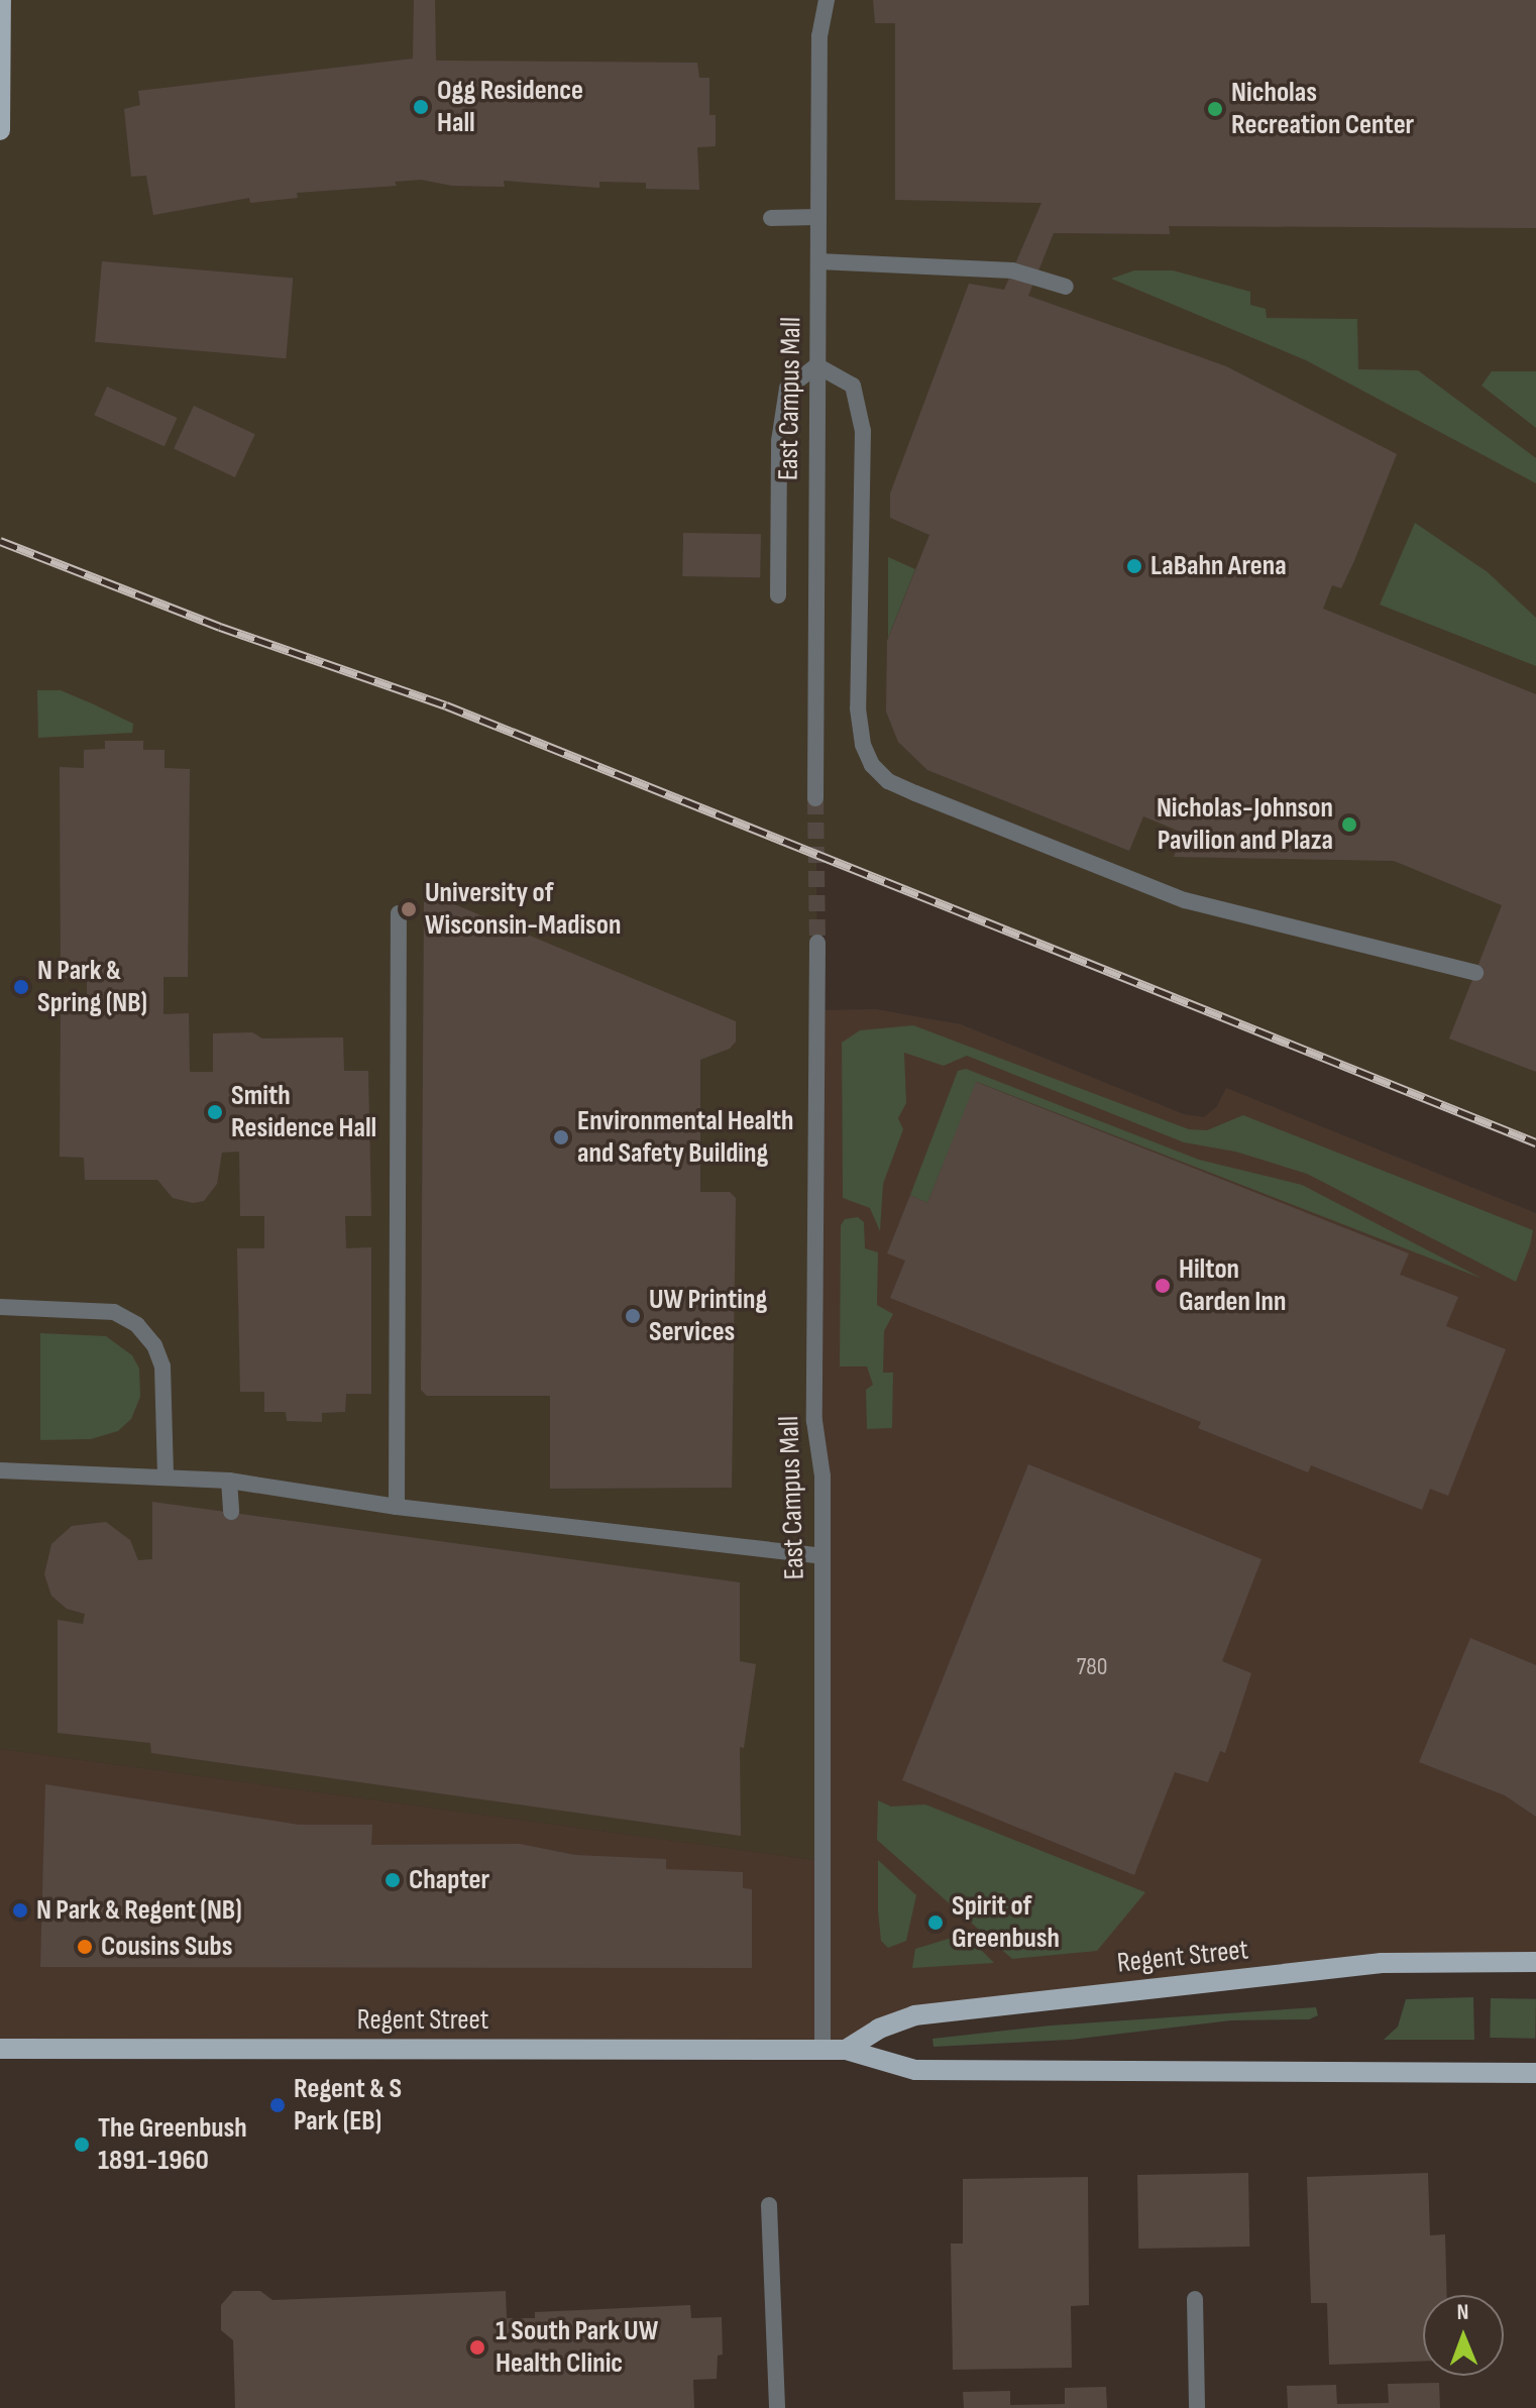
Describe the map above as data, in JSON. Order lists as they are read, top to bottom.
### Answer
{
  "streets": {
    "main road": ["Regent Street"],
    "street": ["East Campus Mall"]
  },
  "crossings": [
    ["East Campus Mall", "Regent Street"]
  ],
  "places": [
    "Ogg Residence Hall",
    "Nicholas Recreation Center",
    "LaBahn Arena",
    "Nicholas-Johnson Pavilion and Plaza",
    "University of Wisconsin-Madison",
    "N Park & Spring (NB)",
    "Smith Residence Hall",
    "Environmental Health and Safety Building",
    "Hilton Garden Inn",
    "UW Printing Services",
    "Chapter",
    "N Park & Regent (NB)",
    "Spirit of Greenbush",
    "Cousins Subs",
    "Regent & S Park (EB)",
    "The Greenbush 1891-1960",
    "1 South Park UW Health Clinic"
  ],
  "house_numbers": ["780"],
  "north": "top"
}
